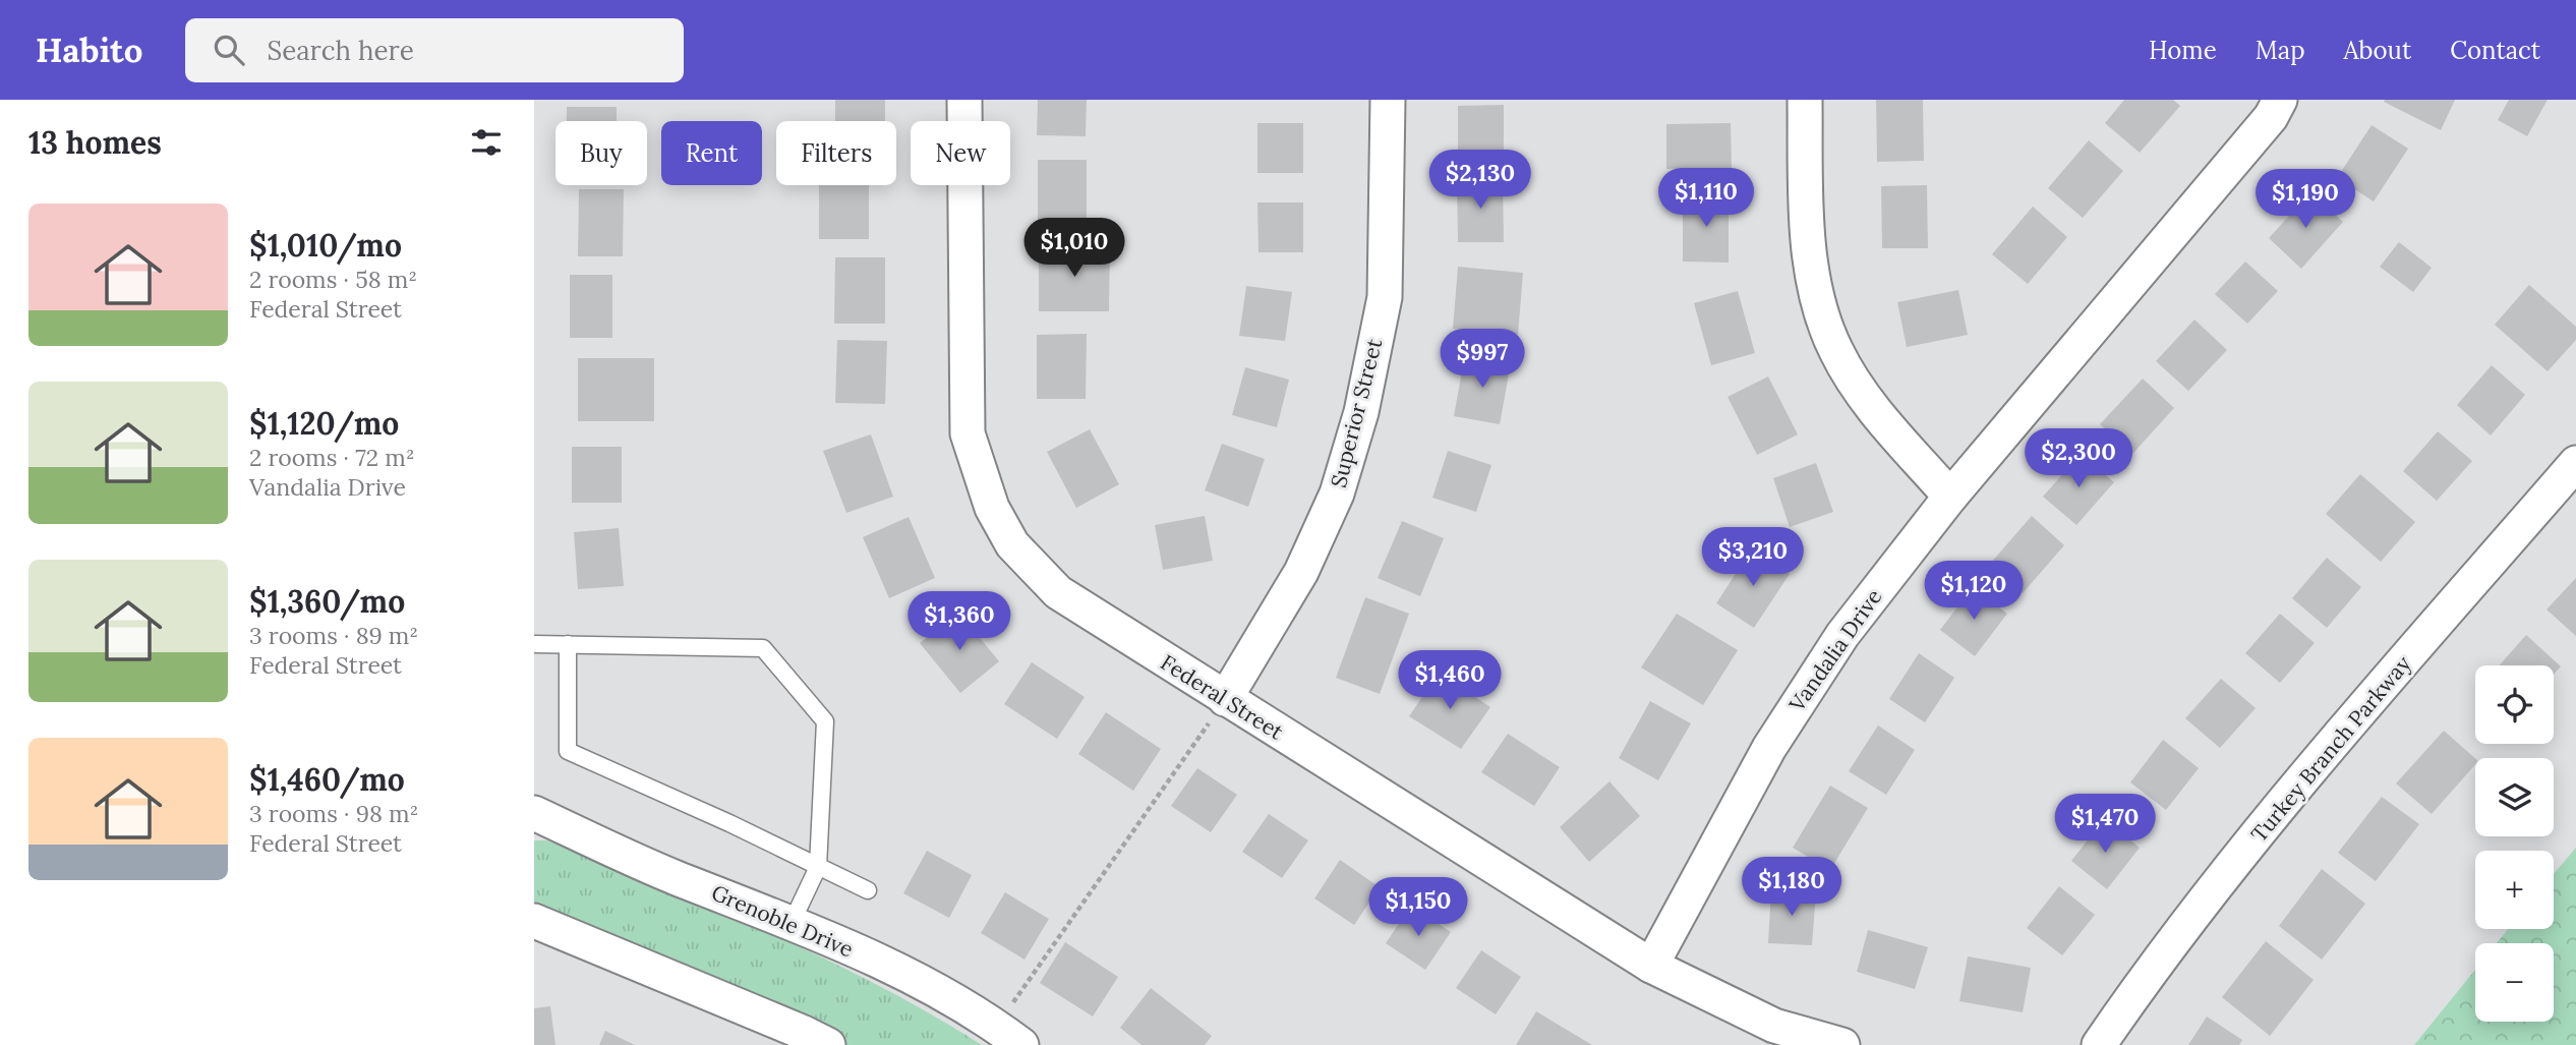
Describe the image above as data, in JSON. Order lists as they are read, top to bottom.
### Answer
{
  "streets": {
    "street": [
      "Superior Street",
      "Vandalia Drive",
      "Federal Street",
      "Turkey Branch Parkway",
      "Grenoble Drive"
    ]
  },
  "crossings": [
    ["Superior Street", "Federal Street"],
    ["Vandalia Drive", "Federal Street"]
  ],
  "page": {
    "header": "Habito",
    "search": "Search here",
    "nav": [
      "Home",
      "Map",
      "About",
      "Contact"
    ],
    "heading": "13 homes",
    "chip": [
      "Buy",
      "Rent",
      "Filters",
      "New"
    ],
    "price": [
      "$2,130",
      "$1,110",
      "$1,190",
      "$1,010",
      "$997",
      "$2,300",
      "$3,210",
      "$1,120",
      "$1,360",
      "$1,460",
      "$1,470",
      "$1,180",
      "$1,150"
    ],
    "list": [
      {
        "name": "$1,010/mo",
        "note": "2 rooms · 58 m² · Federal Street"
      },
      {
        "name": "$1,120/mo",
        "note": "2 rooms · 72 m² · Vandalia Drive"
      },
      {
        "name": "$1,360/mo",
        "note": "3 rooms · 89 m² · Federal Street"
      },
      {
        "name": "$1,460/mo",
        "note": "3 rooms · 98 m² · Federal Street"
      }
    ],
    "map_buttons": ["+", "−"]
  }
}
